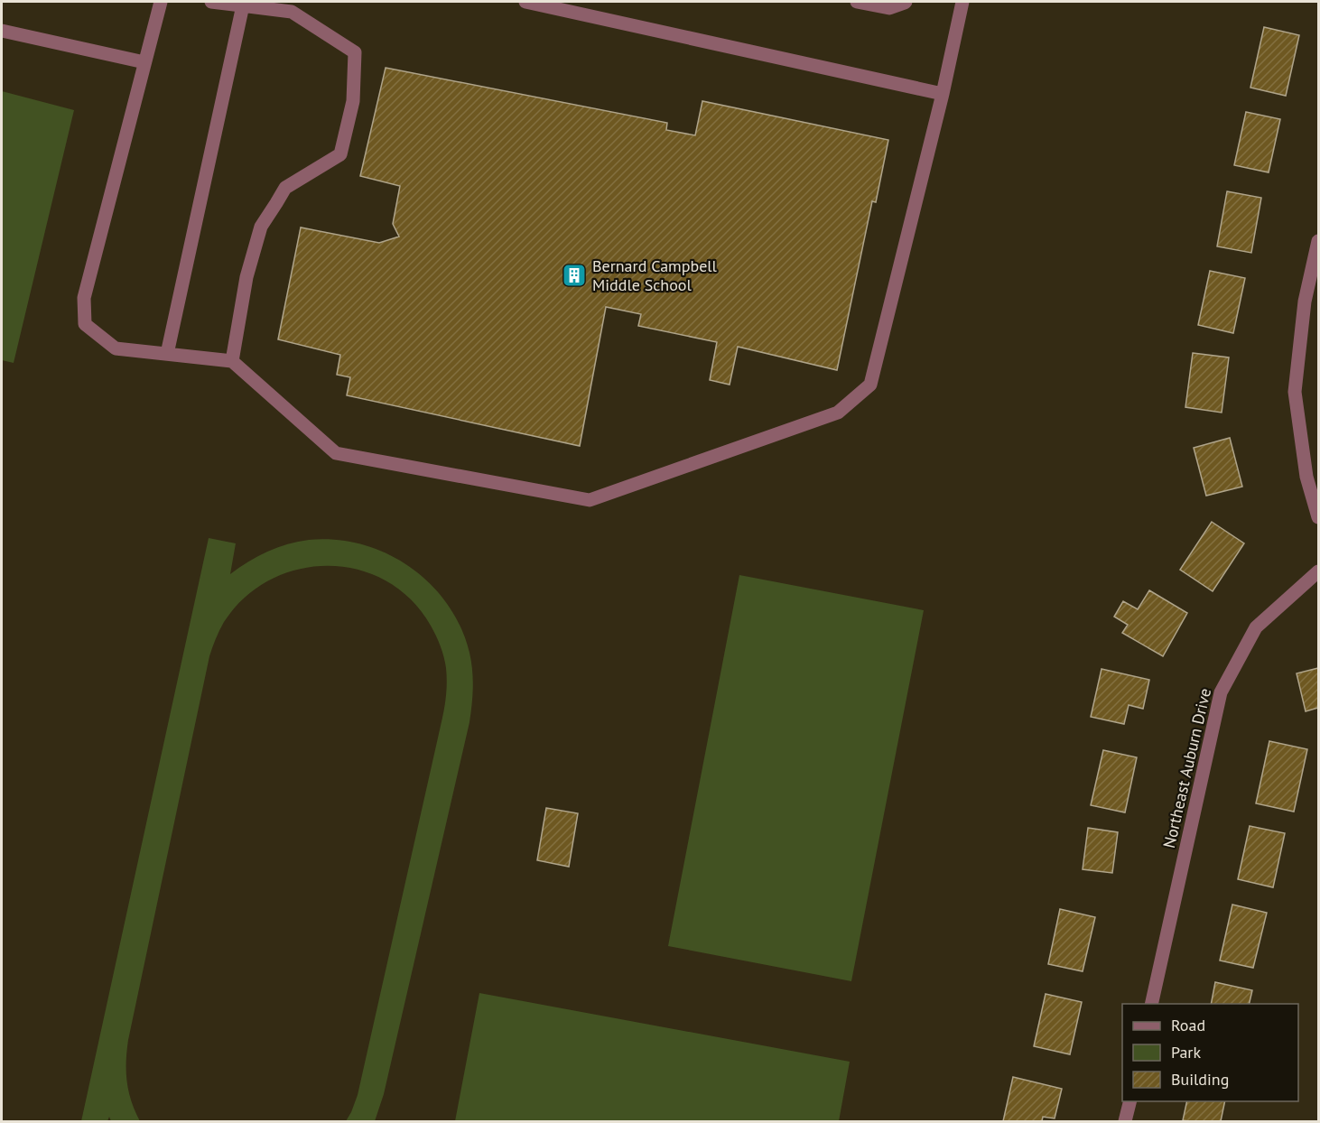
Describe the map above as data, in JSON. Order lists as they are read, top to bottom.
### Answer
{
  "streets": {
    "street": ["Northeast Auburn Drive"]
  },
  "places": {
    "building": ["Bernard Campbell Middle School"]
  },
  "legend": ["Road", "Park", "Building"]
}
